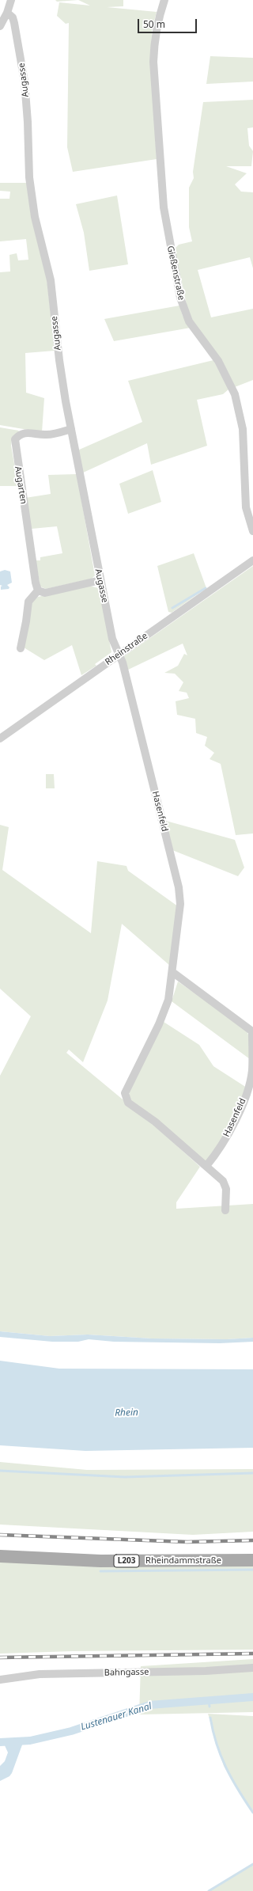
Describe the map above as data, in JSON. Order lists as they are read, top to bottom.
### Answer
{
  "streets": {
    "main road": ["L203", "Rheindammstraße"],
    "street": [
      "Augasse",
      "Gießenstraße",
      "Augarten",
      "Rheinstraße",
      "Hasenfeld",
      "Bahngasse"
    ]
  },
  "crossings": [
    ["Augasse", "Augarten"],
    ["Augasse", "Rheinstraße"],
    ["Augasse", "Hasenfeld"],
    ["Rheinstraße", "Hasenfeld"]
  ],
  "water": ["Rhein", "Lustenauer Kanal"],
  "scale_bar": "50 m"
}
